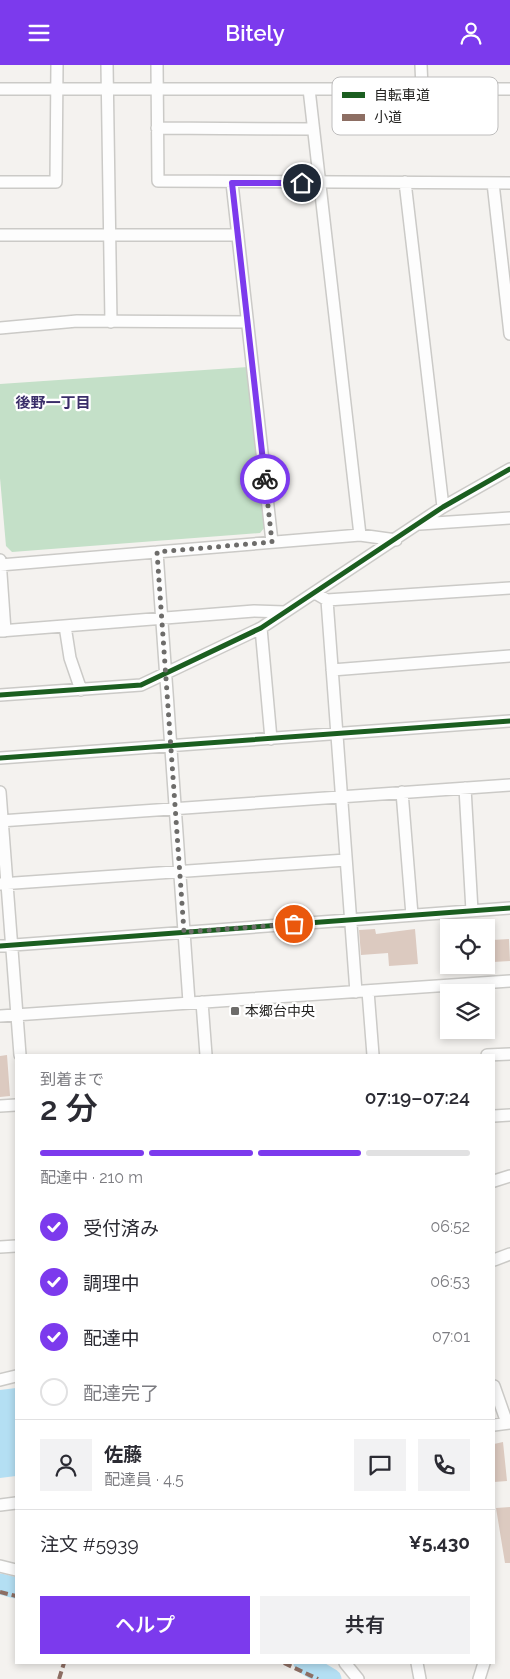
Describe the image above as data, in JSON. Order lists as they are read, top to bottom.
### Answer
{
  "districts": ["後野一丁目"],
  "places": {
    "transit": ["本郷台中央"]
  },
  "legend": ["自転車道", "小道"],
  "page": {
    "header": "Bitely",
    "heading": ["2 分", "到着まで", "07:19–07:24"],
    "panel": [
      "佐藤",
      "配達員 · 4.5",
      "注文 #5939",
      "¥5,430"
    ],
    "bar": "配達中 · 210 m",
    "list": [
      ["受付済み", "06:52"],
      ["調理中", "06:53"],
      ["配達中", "07:01"],
      "配達完了"
    ],
    "buttons": ["ヘルプ", "共有"]
  }
}
